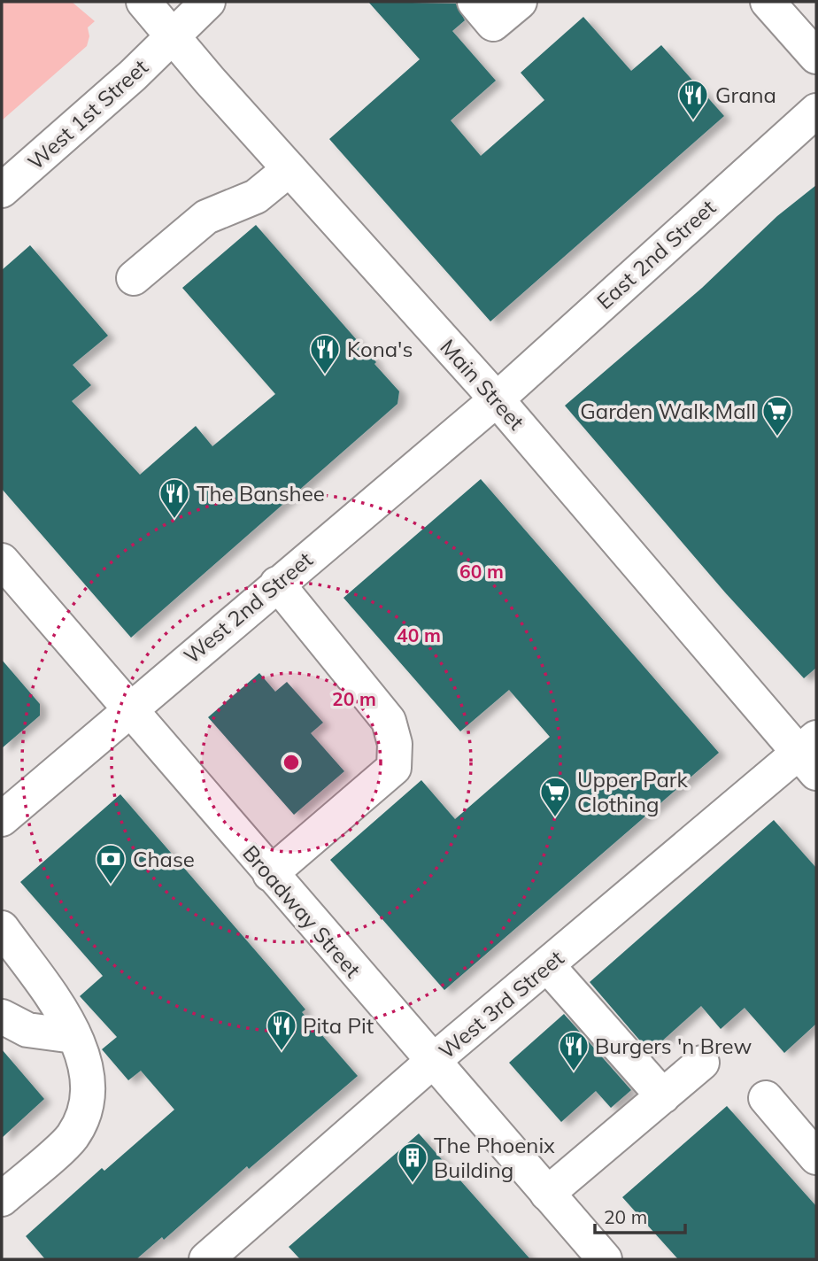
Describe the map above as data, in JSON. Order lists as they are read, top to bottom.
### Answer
{
  "streets": {
    "street": [
      "West 1st Street",
      "East 2nd Street",
      "Main Street",
      "West 2nd Street",
      "Broadway Street",
      "West 3rd Street"
    ]
  },
  "crossings": [
    ["West 1st Street", "Main Street"],
    ["East 2nd Street", "Main Street"],
    ["East 2nd Street", "West 2nd Street"],
    ["Main Street", "West 2nd Street"],
    ["Main Street", "West 3rd Street"],
    ["West 2nd Street", "Broadway Street"],
    ["Broadway Street", "West 3rd Street"]
  ],
  "places": {
    "restaurant": [
      "Grana",
      "Kona's",
      "The Banshee",
      "Pita Pit",
      "Burgers 'n Brew"
    ],
    "supermarket": ["Garden Walk Mall", "Upper Park Clothing"],
    "bank": ["Chase"],
    "building": ["The Phoenix Building"]
  },
  "scale_bar": "20 m",
  "rings": ["60 m", "40 m", "20 m"]
}
